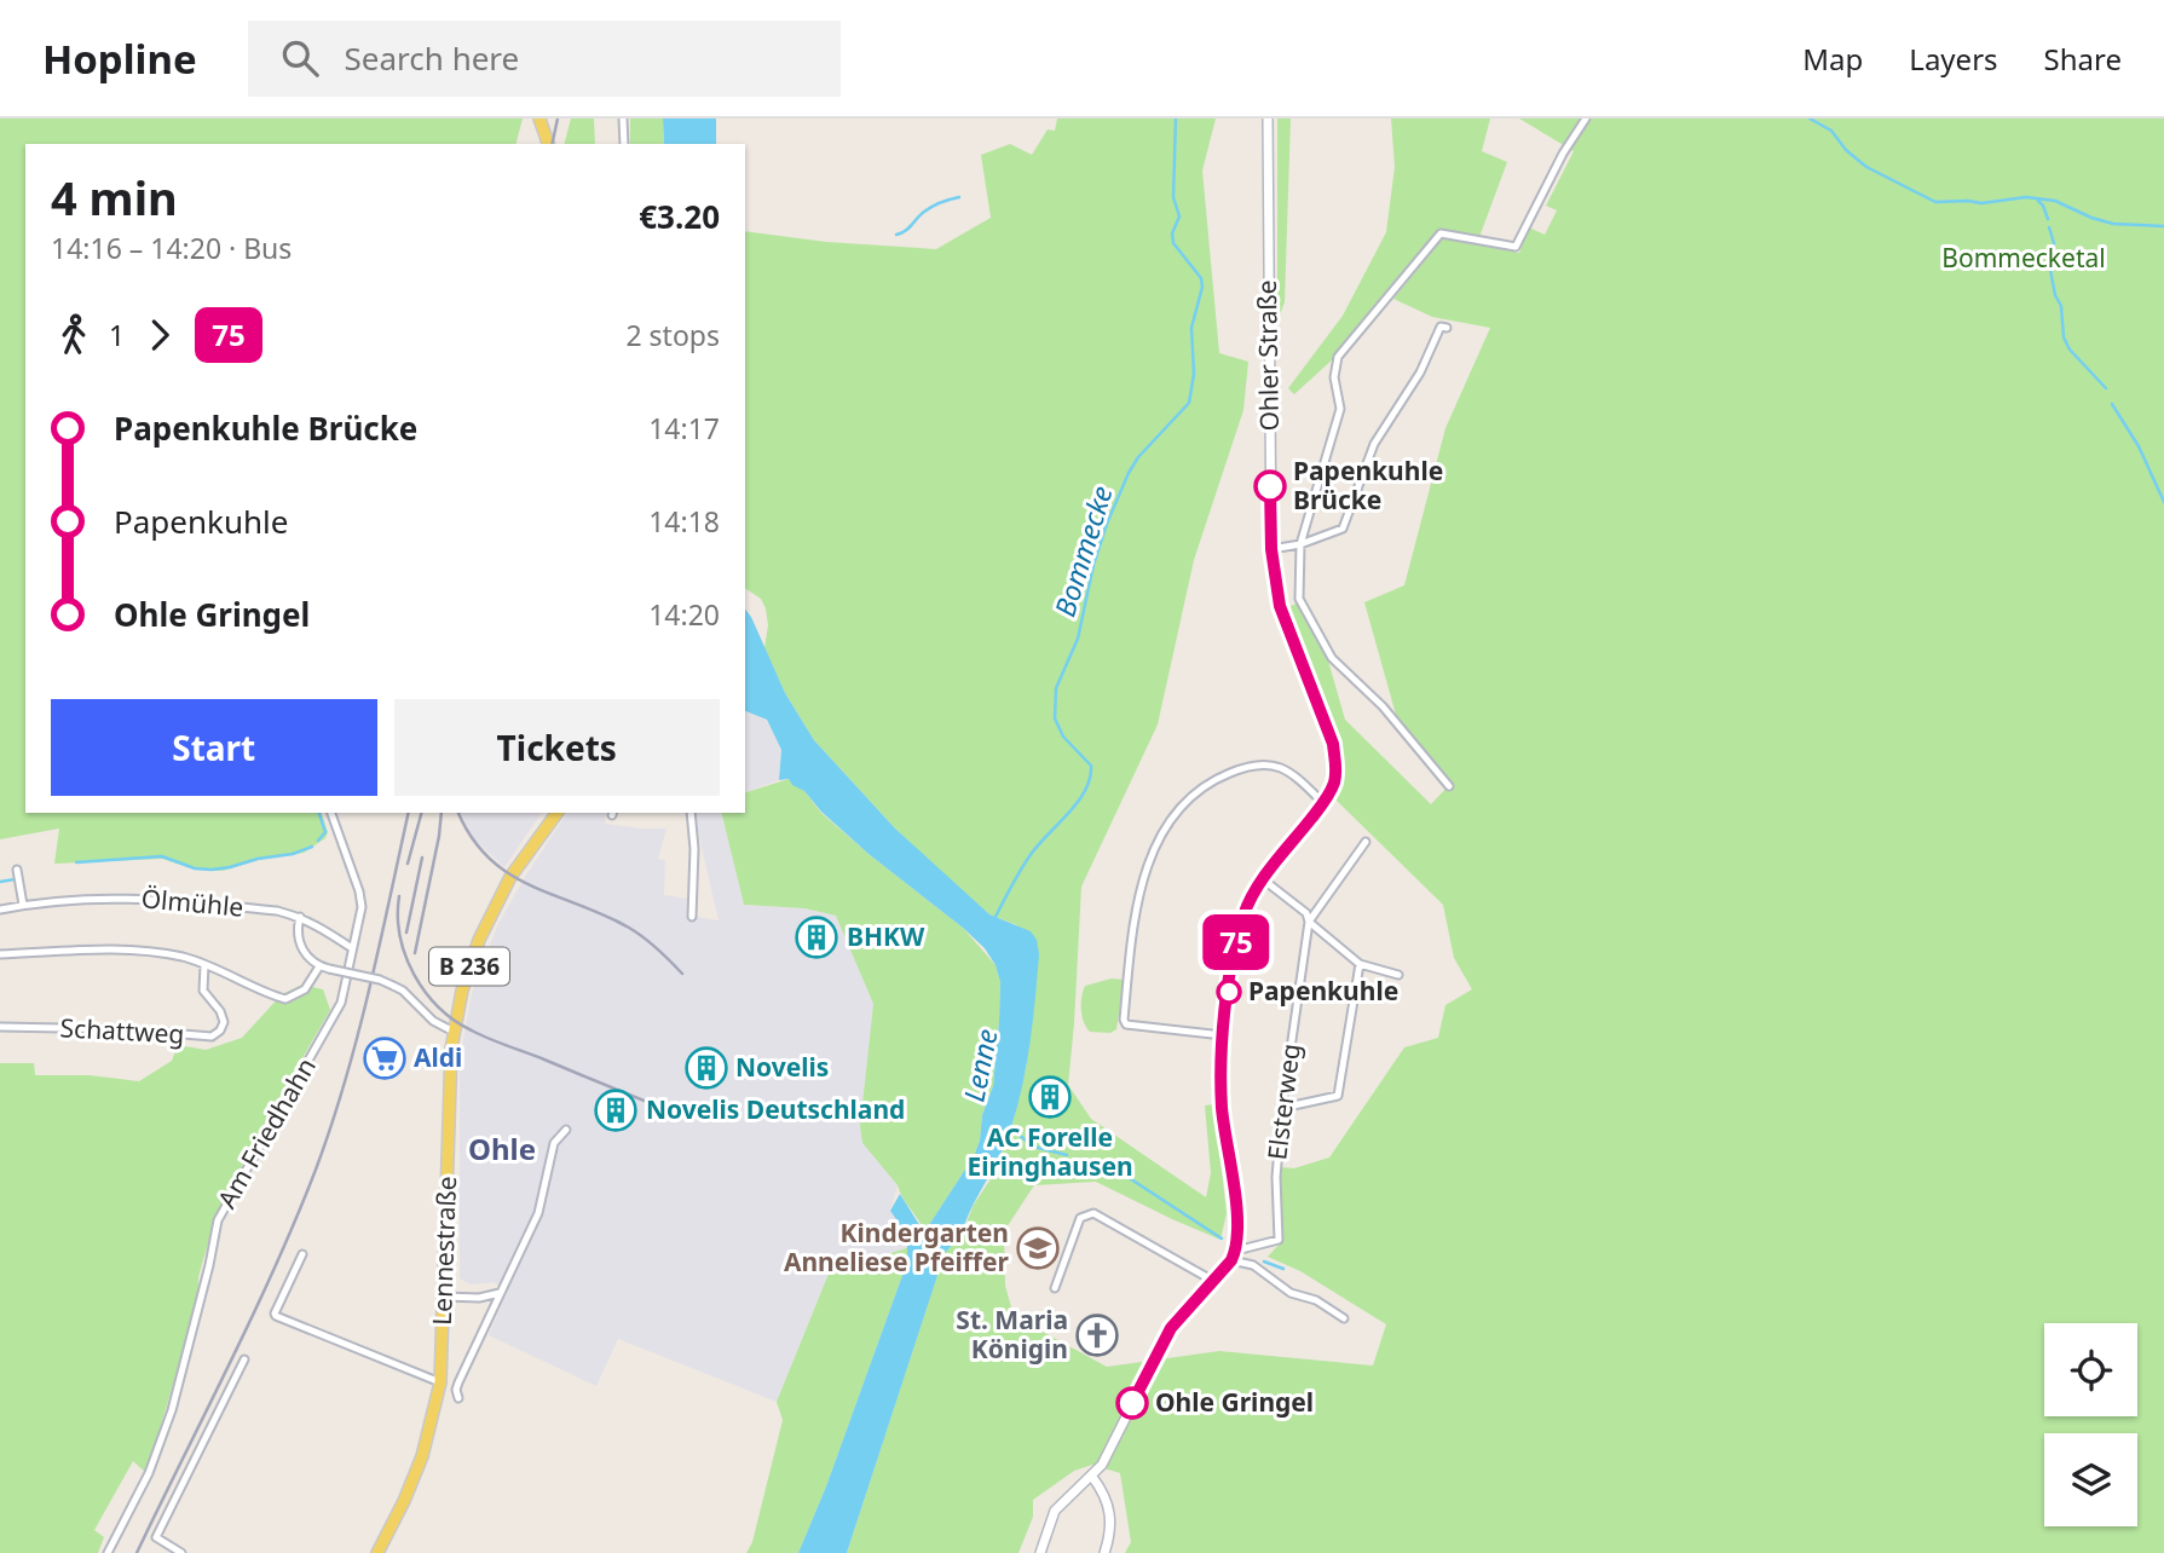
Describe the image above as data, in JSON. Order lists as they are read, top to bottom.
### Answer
{
  "streets": {
    "main road": ["B 236", "Lennestraße"],
    "street": [
      "Ohler Straße",
      "Ölmühle",
      "Schattweg",
      "Elsterweg",
      "Am Friedhahn"
    ]
  },
  "crossings": [
    ["Ohler Straße", "Elsterweg"],
    ["Ölmühle", "Am Friedhahn"]
  ],
  "districts": ["Ohle"],
  "water": ["Bommecke", "Lenne"],
  "parks": ["Bommecketal"],
  "places": {
    "other": ["Papenkuhle Brücke", "Papenkuhle", "Ohle Gringel"],
    "building": [
      "BHKW",
      "Novelis",
      "AC Forelle Eiringhausen",
      "Novelis Deutschland"
    ],
    "supermarket": ["Aldi"],
    "school or university": ["Kindergarten Anneliese Pfeiffer"],
    "church": ["St. Maria Königin"]
  },
  "lines": ["bus line 75"],
  "page": {
    "header": "Hopline",
    "search": "Search here",
    "nav": ["Map", "Layers", "Share"],
    "on_map": "75",
    "heading": ["4 min", "14:16 – 14:20 · Bus", "€3.20"],
    "legs": ["1", "75", "2 stops"],
    "list": [
      {
        "name": "Papenkuhle Brücke",
        "value": "14:17"
      },
      {
        "name": "Papenkuhle",
        "value": "14:18"
      },
      {
        "name": "Ohle Gringel",
        "value": "14:20"
      }
    ],
    "buttons": ["Start", "Tickets"]
  }
}
